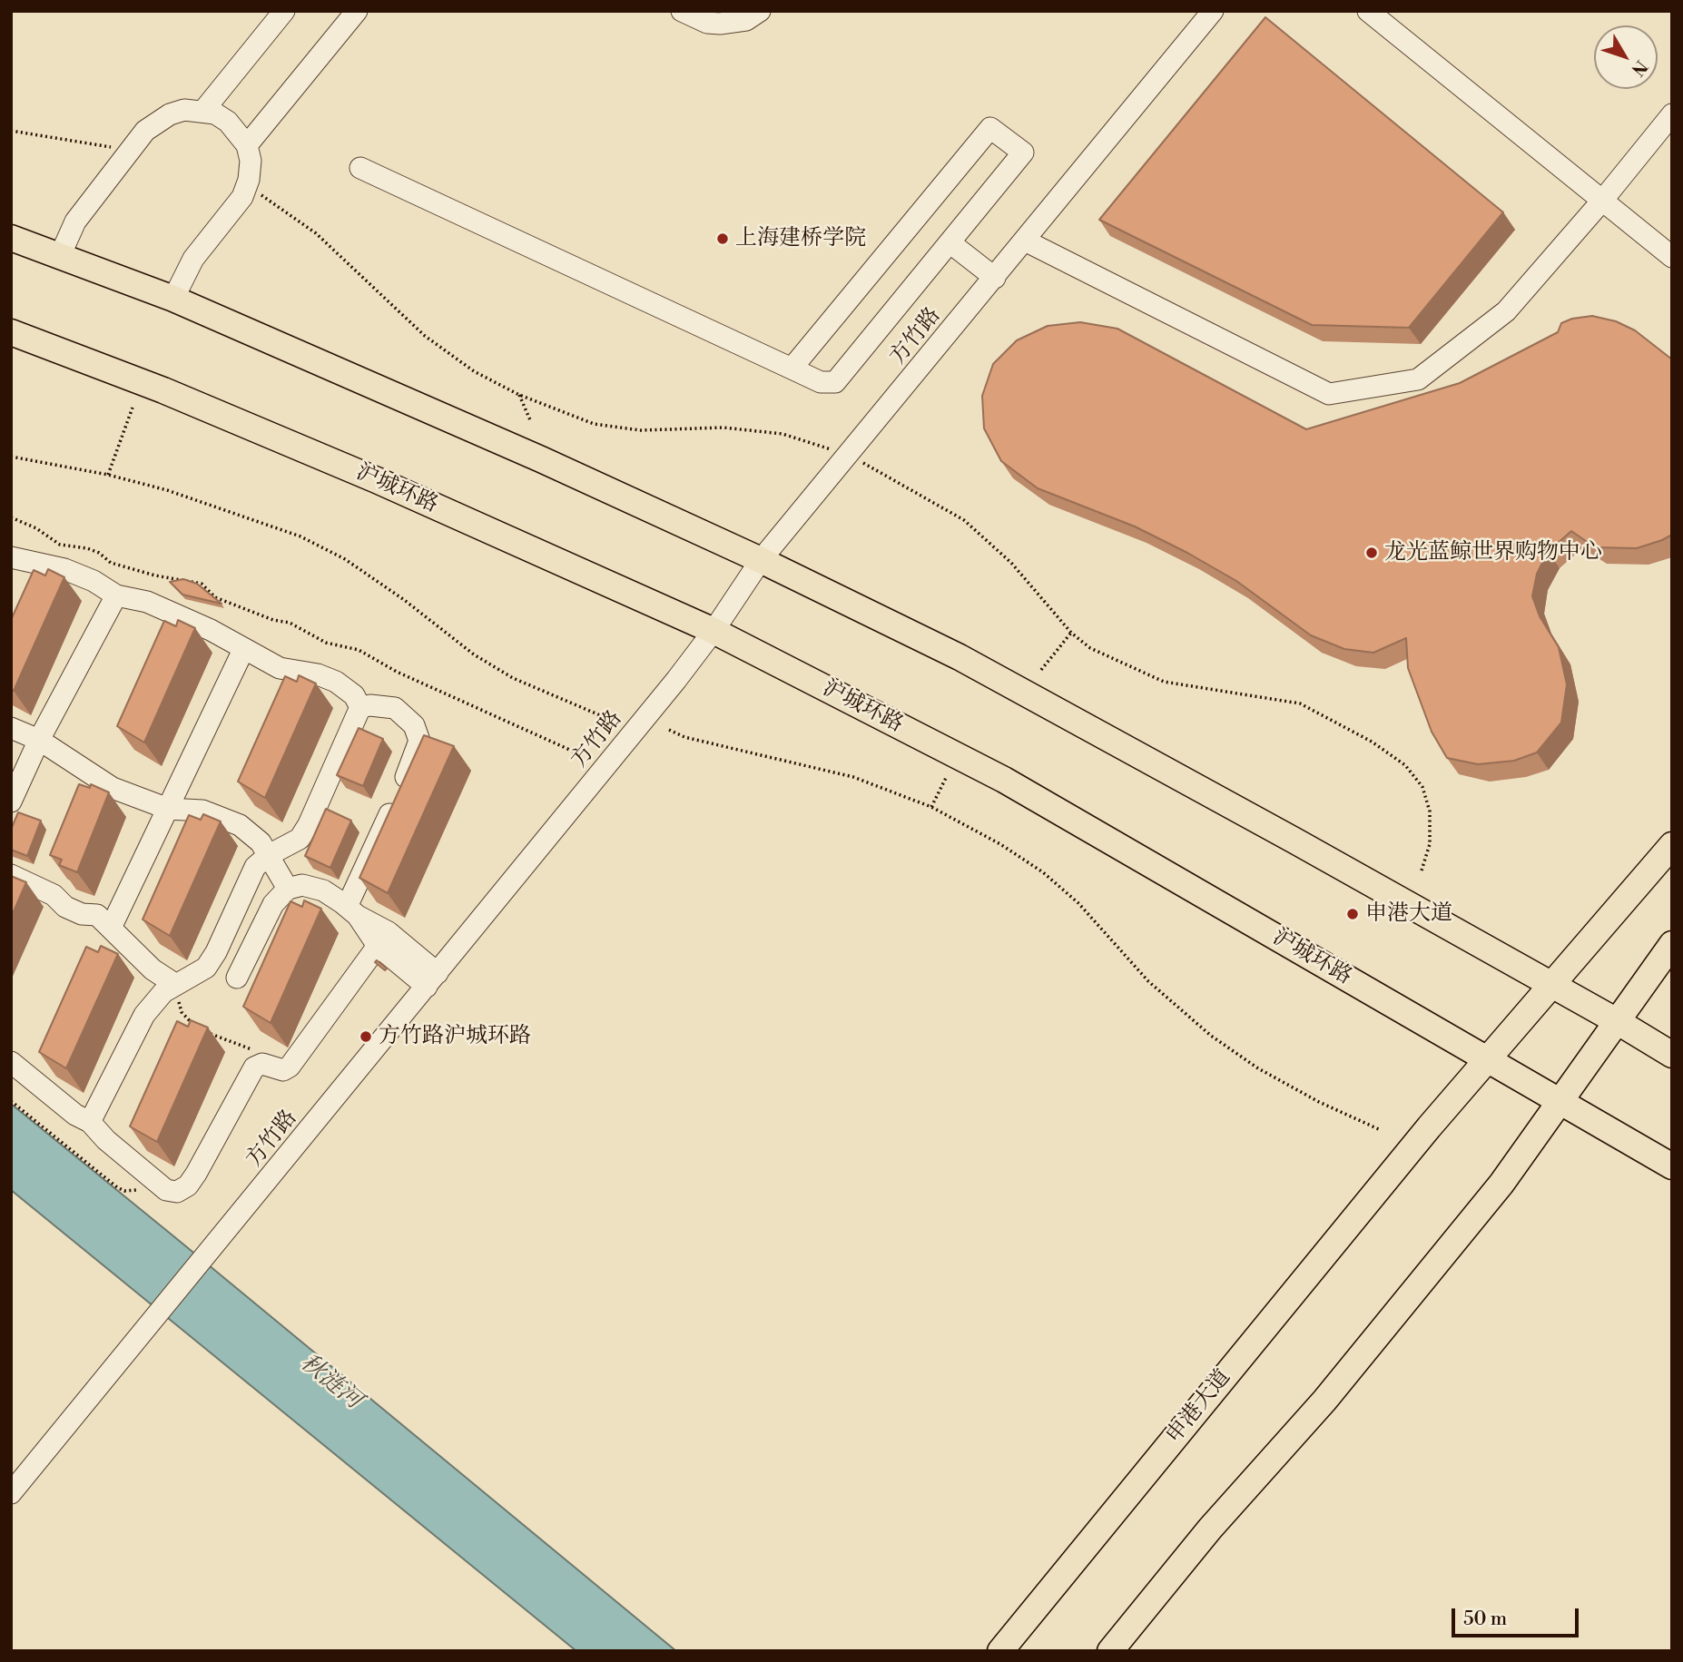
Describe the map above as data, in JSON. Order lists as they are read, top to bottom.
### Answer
{
  "streets": {
    "main road": ["沪城环路", "申港大道"],
    "street": ["方竹路"]
  },
  "crossings": [
    ["方竹路", "沪城环路"],
    ["沪城环路", "申港大道"]
  ],
  "water": ["秋涟河"],
  "places": [
    "上海建桥学院",
    "龙光蓝鲸世界购物中心",
    "申港大道",
    "方竹路沪城环路"
  ],
  "scale_bar": "50 m",
  "north": "bottom right"
}
